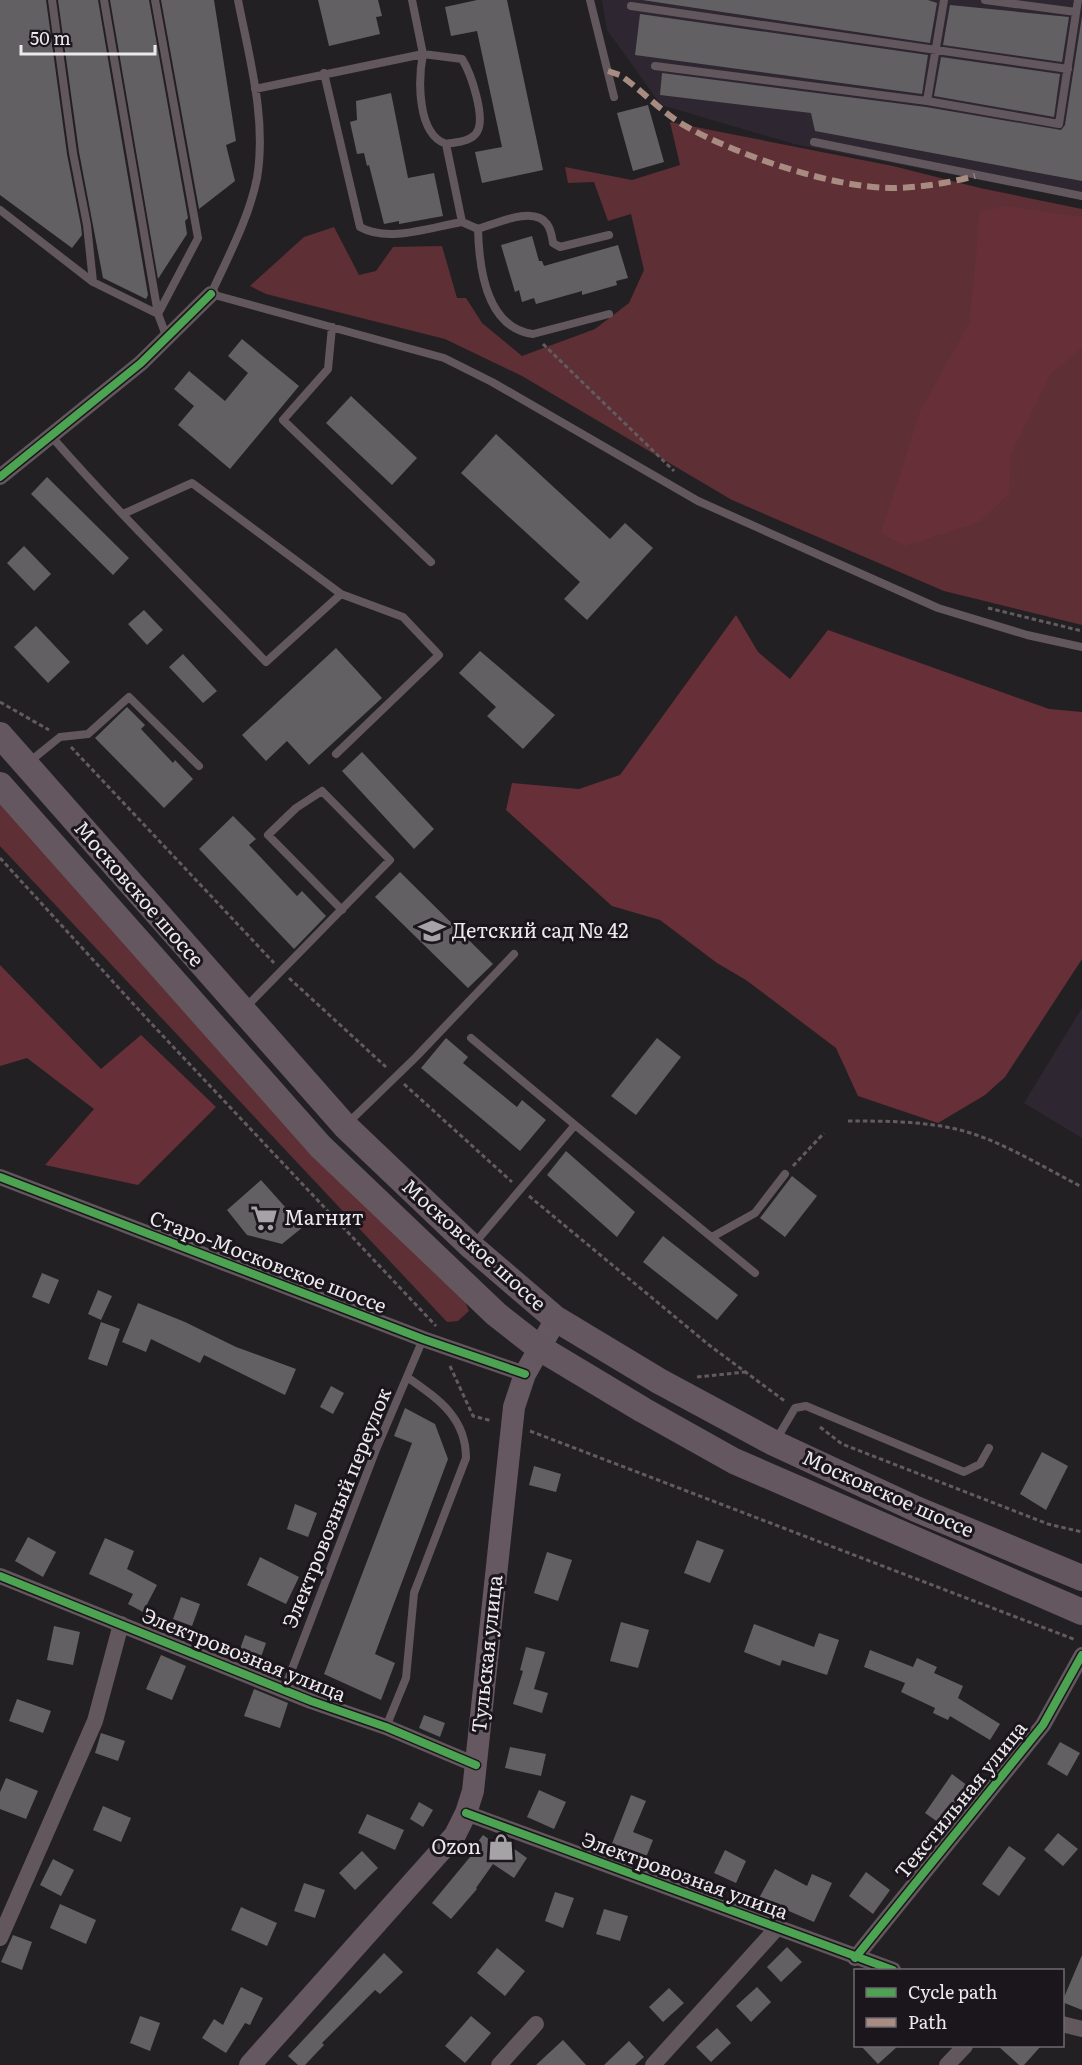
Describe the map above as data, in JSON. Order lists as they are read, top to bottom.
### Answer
{
  "streets": {
    "main road": ["Московское шоссе", "Тульская улица"],
    "street": ["Старо-Московское шоссе", "Электровозная улица", "Текстильная улица"],
    "lane": ["Электровозный переулок"]
  },
  "crossings": [
    ["Московское шоссе", "Тульская улица"],
    ["Старо-Московское шоссе", "Электровозный переулок"],
    ["Старо-Московское шоссе", "Тульская улица"],
    ["Электровозный переулок", "Электровозная улица"],
    ["Тульская улица", "Электровозная улица"],
    ["Электровозная улица", "Текстильная улица"]
  ],
  "places": {
    "school or university": ["Детский сад № 42"],
    "supermarket": ["Магнит"],
    "shop": ["Ozon"]
  },
  "legend": ["Cycle path", "Path"],
  "scale_bar": "50 m"
}
